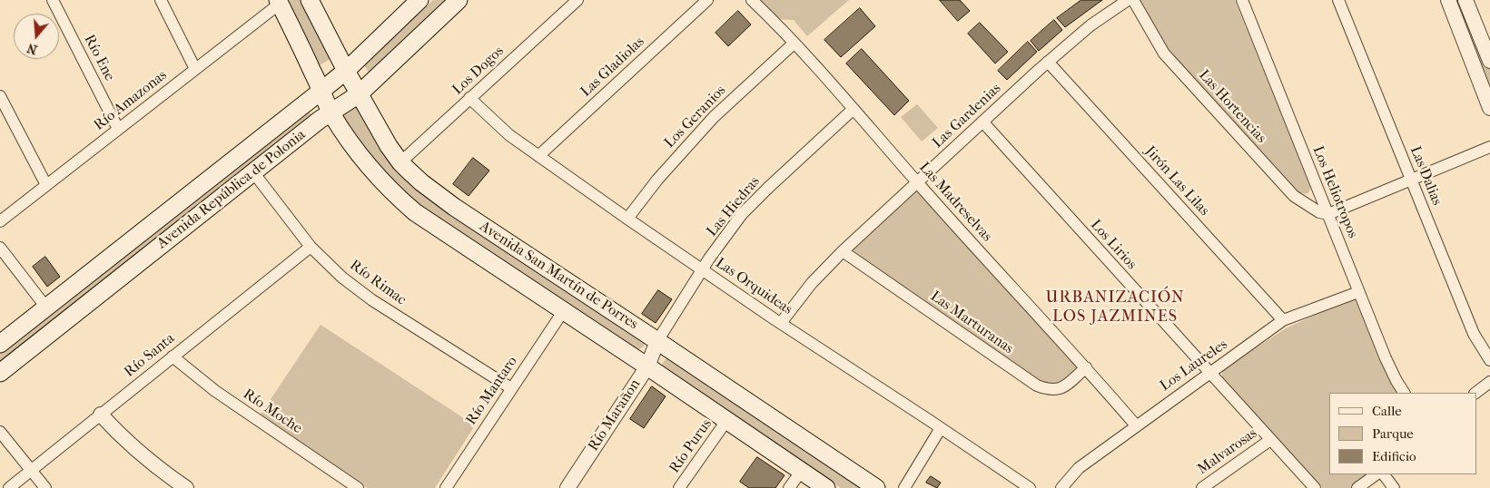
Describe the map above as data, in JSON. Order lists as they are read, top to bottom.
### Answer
{
  "streets": {
    "main road": ["Avenida República de Polonia", "Avenida San Martín de Porres"],
    "street": [
      "Río Ene",
      "Las Gladiolas",
      "Los Dogos",
      "Río Amazonas",
      "Las Hortencias",
      "Las Gardenias",
      "Los Geranios",
      "Las Dalias",
      "Jirón Las Lilas",
      "Los Heliotropos",
      "Las Madreselvas",
      "Las Hiedras",
      "Los Lirios",
      "Río Rimac",
      "Las Orquideas",
      "Las Marturanas",
      "Río Santa",
      "Los Laureles",
      "Río Mantaro",
      "Río Moche",
      "Río Marañon",
      "Río Purus",
      "Malvarosas"
    ]
  },
  "crossings": [
    ["Río Ene", "Río Amazonas"],
    ["Las Gladiolas", "Las Orquideas"],
    ["Los Dogos", "Avenida San Martín de Porres"],
    ["Los Dogos", "Las Orquideas"],
    ["Río Amazonas", "Avenida San Martín de Porres"],
    ["Las Hortencias", "Los Heliotropos"],
    ["Las Gardenias", "Jirón Las Lilas"],
    ["Las Gardenias", "Las Madreselvas"],
    ["Las Gardenias", "Los Lirios"],
    ["Las Gardenias", "Las Orquideas"],
    ["Las Gardenias", "Las Marturanas"],
    ["Los Geranios", "Las Madreselvas"],
    ["Los Geranios", "Las Orquideas"],
    ["Jirón Las Lilas", "Los Laureles"],
    ["Avenida República de Polonia", "Avenida San Martín de Porres"],
    ["Avenida República de Polonia", "Río Rimac"],
    ["Los Heliotropos", "Los Laureles"],
    ["Las Madreselvas", "Las Hiedras"],
    ["Las Madreselvas", "Las Marturanas"],
    ["Las Madreselvas", "Los Laureles"],
    ["Las Hiedras", "Avenida San Martín de Porres"],
    ["Las Hiedras", "Las Orquideas"],
    ["Las Hiedras", "Río Marañon"],
    ["Los Lirios", "Los Laureles"],
    ["Los Lirios", "Malvarosas"],
    ["Avenida San Martín de Porres", "Río Mantaro"],
    ["Avenida San Martín de Porres", "Río Marañon"],
    ["Avenida San Martín de Porres", "Río Purus"],
    ["Río Rimac", "Río Santa"],
    ["Río Rimac", "Río Mantaro"],
    ["Río Santa", "Río Moche"]
  ],
  "districts": ["URBANIZACIÓN LOS JAZMINES"],
  "legend": ["Calle", "Parque", "Edificio"],
  "north": "bottom"
}
